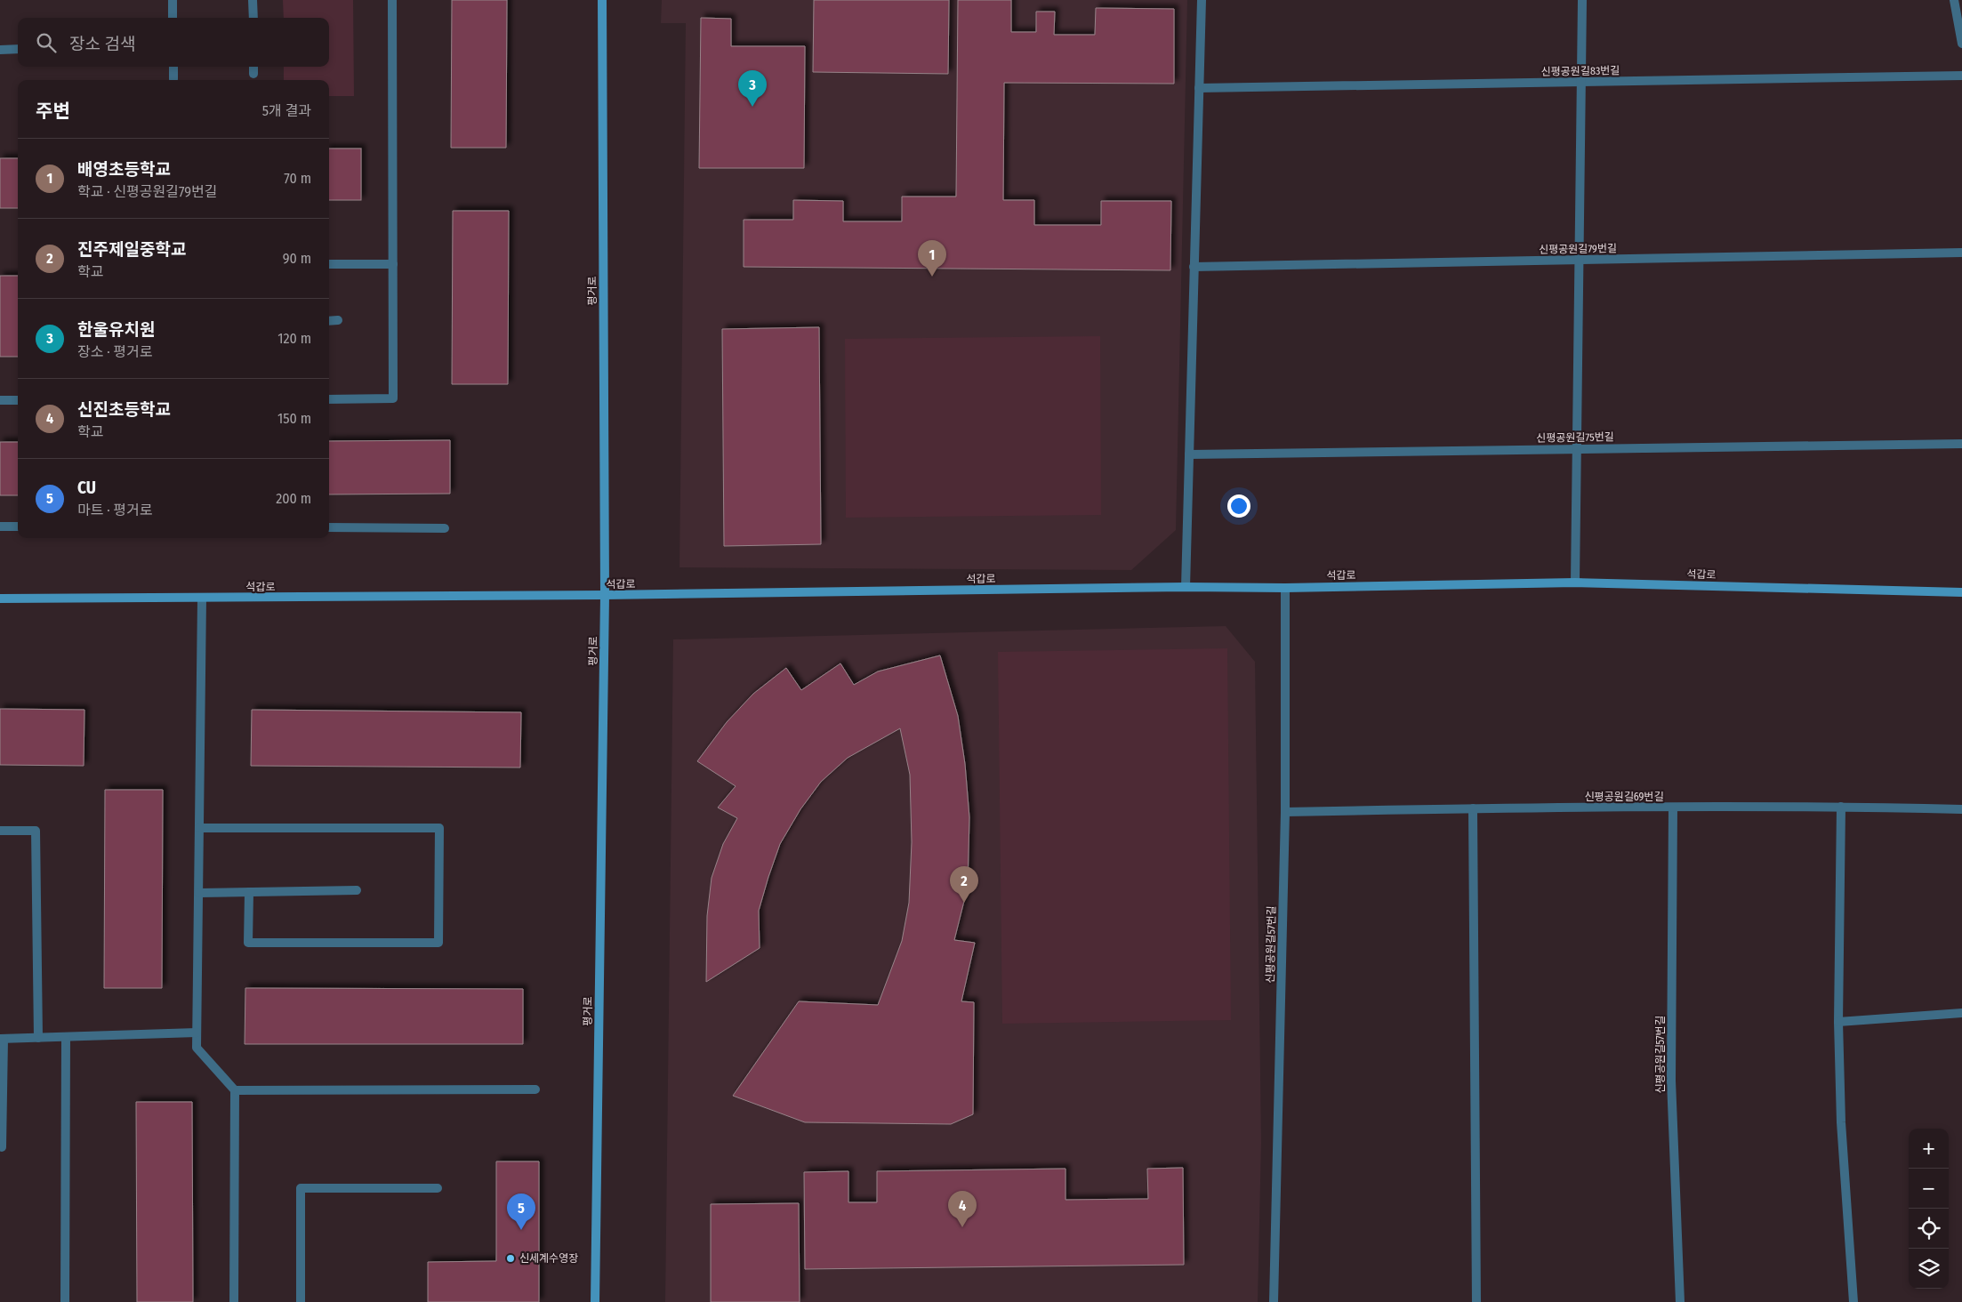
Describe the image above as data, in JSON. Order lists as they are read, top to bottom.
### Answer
{
  "streets": {
    "street": [
      "신평공원길83번길",
      "신평공원길79번길",
      "평거로",
      "신평공원길75번길",
      "석갑로",
      "신평공원길69번길",
      "신평공원길57번길"
    ]
  },
  "crossings": [
    ["평거로", "석갑로"],
    ["석갑로", "신평공원길57번길"],
    ["신평공원길69번길", "신평공원길57번길"]
  ],
  "places": ["신세계수영장"],
  "page": {
    "search": "장소 검색",
    "pins": [
      "3",
      "1",
      "2",
      "4",
      "5"
    ],
    "heading": ["주변", "5개 결과"],
    "list": [
      {
        "mark": "1",
        "name": "배영초등학교",
        "note": "학교 · 신평공원길79번길",
        "value": "70 m"
      },
      {
        "mark": "2",
        "name": "진주제일중학교",
        "note": "학교",
        "value": "90 m"
      },
      {
        "mark": "3",
        "name": "한울유치원",
        "note": "장소 · 평거로",
        "value": "120 m"
      },
      {
        "mark": "4",
        "name": "신진초등학교",
        "note": "학교",
        "value": "150 m"
      },
      {
        "mark": "5",
        "name": "CU",
        "note": "마트 · 평거로",
        "value": "200 m"
      }
    ],
    "map_buttons": ["+", "−"]
  }
}
